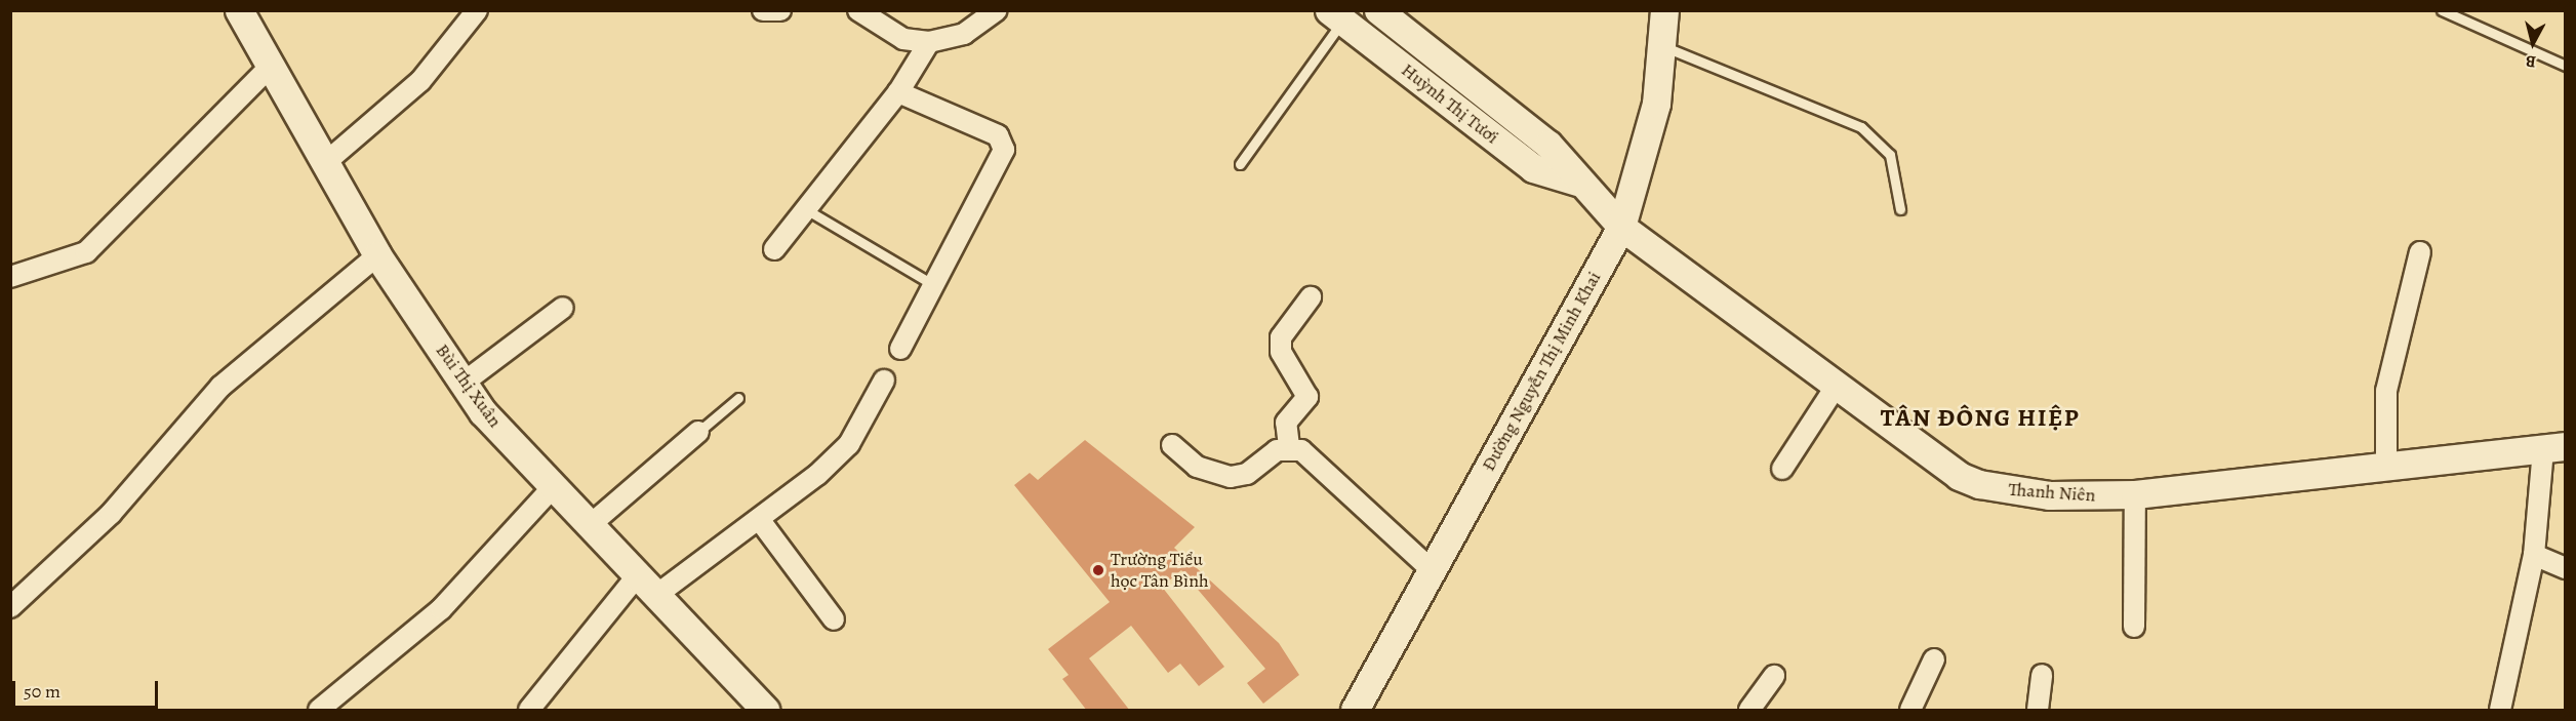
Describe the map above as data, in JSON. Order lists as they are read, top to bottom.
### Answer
{
  "streets": {
    "street": [
      "Huỳnh Thị Tươi",
      "Đường Nguyễn Thị Minh Khai",
      "Bùi Thị Xuân",
      "Thanh Niên"
    ]
  },
  "crossings": [
    ["Huỳnh Thị Tươi", "Đường Nguyễn Thị Minh Khai"],
    ["Huỳnh Thị Tươi", "Thanh Niên"],
    ["Đường Nguyễn Thị Minh Khai", "Thanh Niên"]
  ],
  "districts": ["TÂN ĐÔNG HIỆP"],
  "places": ["Trường Tiểu học Tân Bình"],
  "scale_bar": "50 m",
  "north": "bottom"
}
